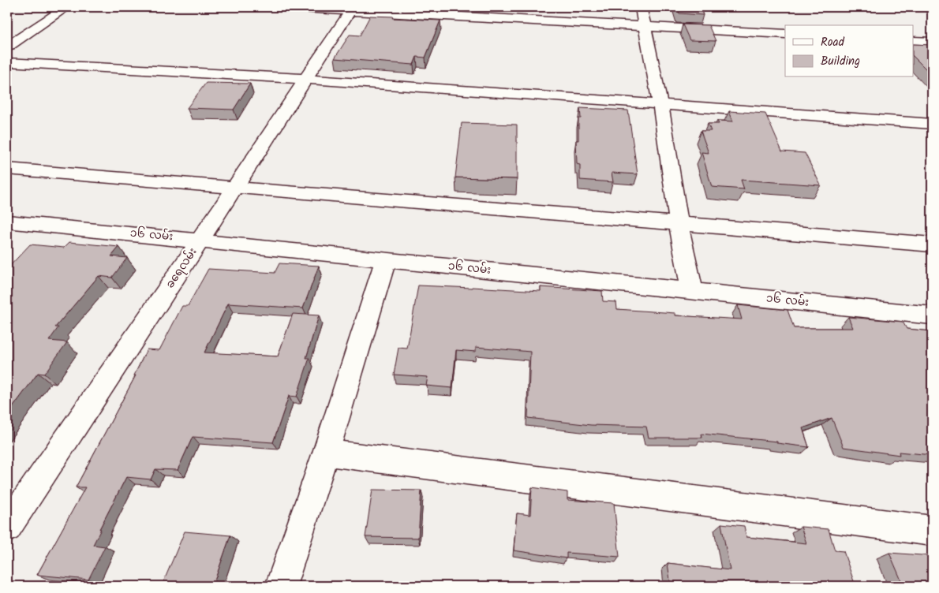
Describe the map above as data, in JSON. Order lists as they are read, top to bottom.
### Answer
{
  "streets": {
    "street": ["၁၆ လမ်း", "ခရေလမ်း"]
  },
  "crossings": [
    ["၁၆ လမ်း", "ခရေလမ်း"]
  ],
  "legend": ["Road", "Building"]
}
